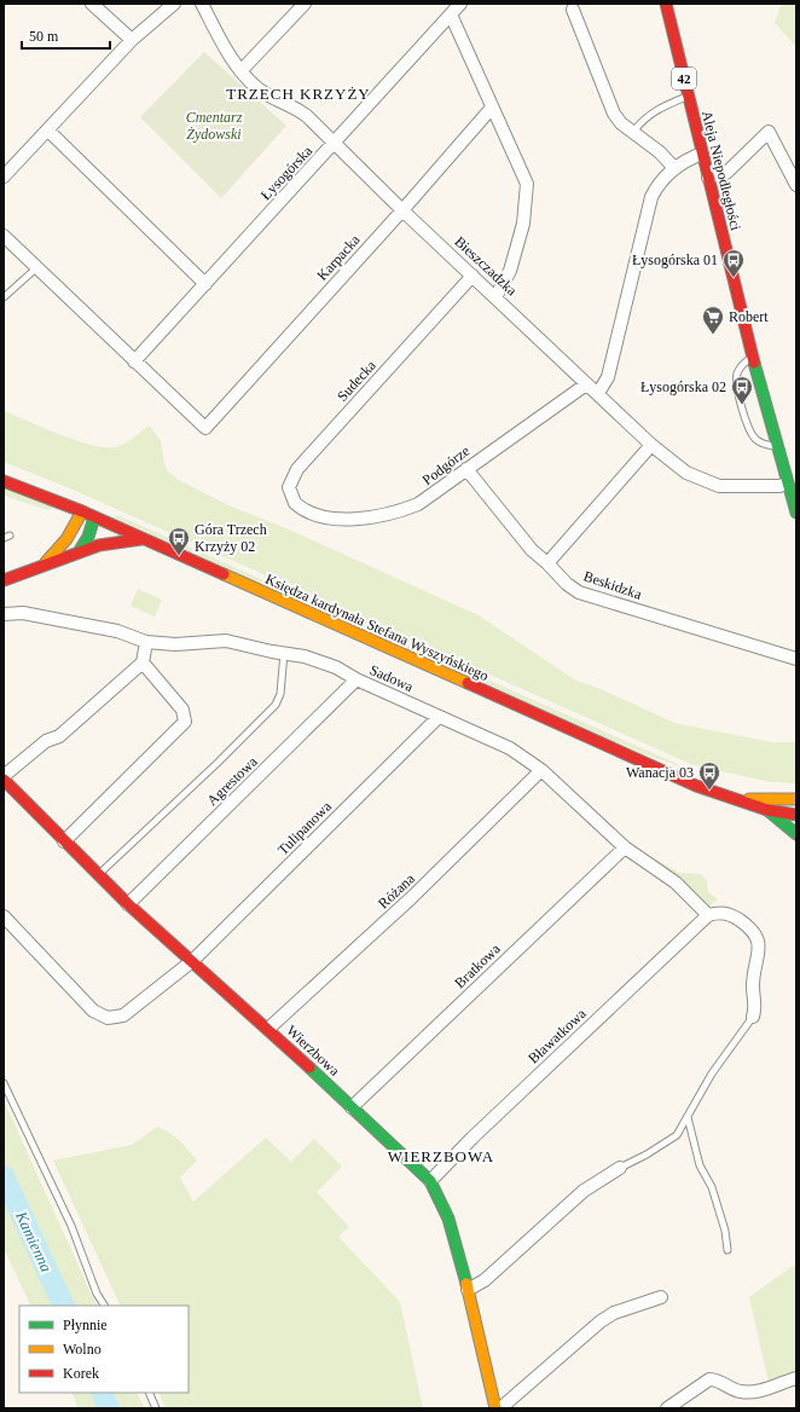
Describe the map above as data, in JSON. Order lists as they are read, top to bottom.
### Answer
{
  "streets": {
    "main road": [
      "42",
      "Aleja Niepodległości",
      "Księdza kardynała Stefana Wyszyńskiego",
      "Wierzbowa"
    ],
    "street": [
      "Łysogórska",
      "Karpacka",
      "Bieszczadzka",
      "Sudecka",
      "Podgórze",
      "Beskidzka",
      "Sadowa",
      "Agrestowa",
      "Tulipanowa",
      "Różana",
      "Bratkowa",
      "Bławatkowa"
    ]
  },
  "crossings": [
    ["Aleja Niepodległości", "Bieszczadzka"],
    ["Łysogórska", "Karpacka"],
    ["Łysogórska", "Bieszczadzka"],
    ["Karpacka", "Bieszczadzka"],
    ["Bieszczadzka", "Sudecka"],
    ["Bieszczadzka", "Podgórze"],
    ["Sudecka", "Podgórze"],
    ["Podgórze", "Beskidzka"],
    ["Sadowa", "Agrestowa"],
    ["Sadowa", "Tulipanowa"],
    ["Sadowa", "Różana"],
    ["Sadowa", "Bratkowa"],
    ["Sadowa", "Bławatkowa"],
    ["Agrestowa", "Wierzbowa"],
    ["Tulipanowa", "Wierzbowa"],
    ["Różana", "Wierzbowa"],
    ["Bratkowa", "Wierzbowa"],
    ["Bławatkowa", "Wierzbowa"]
  ],
  "districts": ["TRZECH KRZYŻY", "WIERZBOWA"],
  "water": ["Kamienna"],
  "parks": ["Cmentarz Żydowski"],
  "places": {
    "bus stop": [
      "Łysogórska 01",
      "Łysogórska 02",
      "Góra Trzech Krzyży 02",
      "Wanacja 03"
    ],
    "supermarket": ["Robert"]
  },
  "legend": ["Płynnie", "Wolno", "Korek"],
  "scale_bar": "50 m"
}
